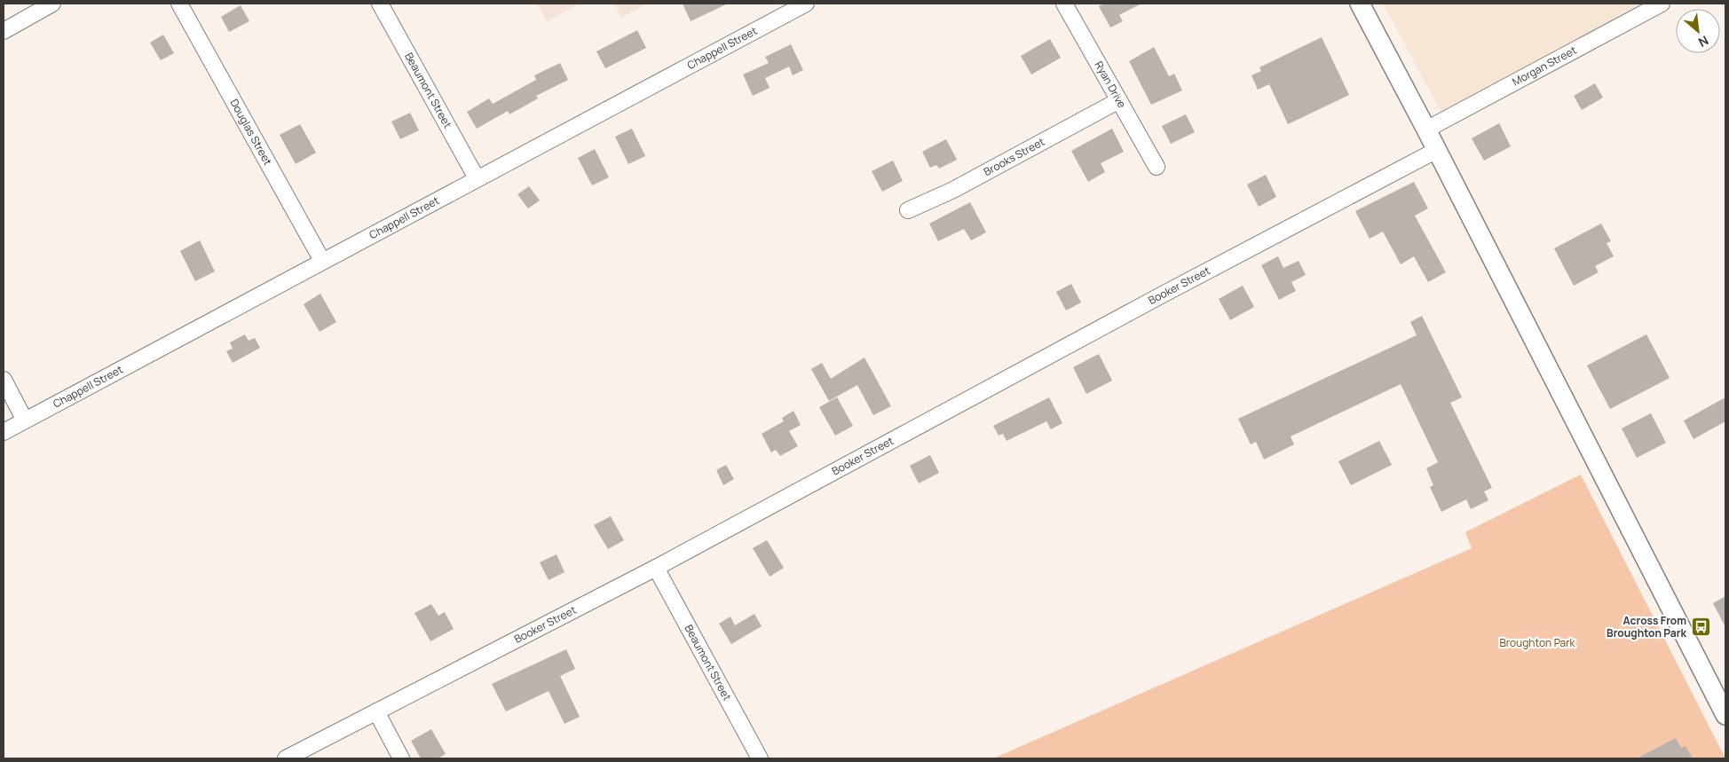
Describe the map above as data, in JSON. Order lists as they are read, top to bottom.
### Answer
{
  "streets": {
    "street": [
      "Chappell Street",
      "Morgan Street",
      "Ryan Drive",
      "Beaumont Street",
      "Douglas Street",
      "Brooks Street",
      "Booker Street"
    ]
  },
  "crossings": [
    ["Chappell Street", "Beaumont Street"],
    ["Chappell Street", "Douglas Street"],
    ["Ryan Drive", "Brooks Street"],
    ["Beaumont Street", "Booker Street"]
  ],
  "parks": ["Broughton Park"],
  "places": {
    "bus stop": ["Across From Broughton Park"]
  },
  "north": "bottom right"
}
